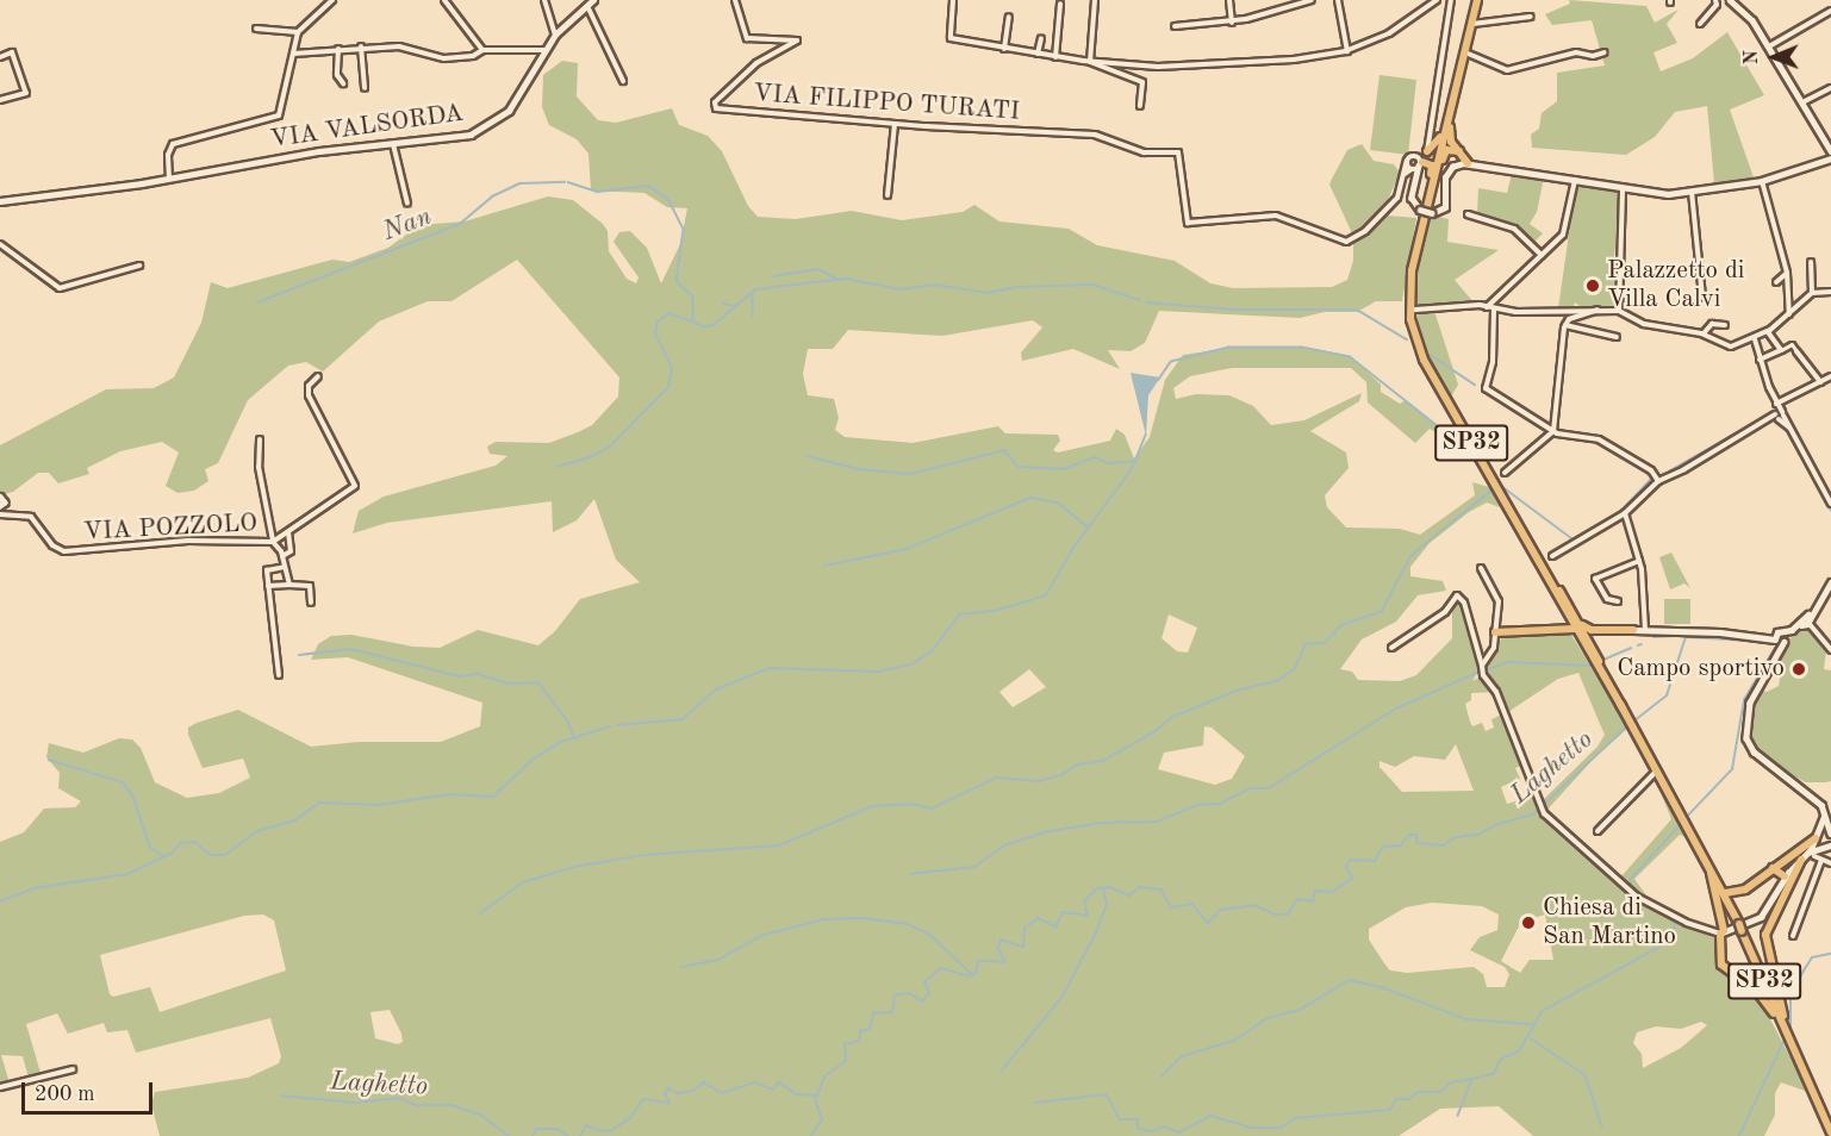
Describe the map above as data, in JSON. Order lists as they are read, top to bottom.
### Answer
{
  "streets": {
    "main road": ["SP32"],
    "street": ["VIA FILIPPO TURATI", "VIA VALSORDA", "VIA POZZOLO"]
  },
  "water": ["Nan", "Laghetto"],
  "places": ["Palazzetto di Villa Calvi", "Campo sportivo", "Chiesa di San Martino"],
  "scale_bar": "200 m",
  "north": "left"
}
